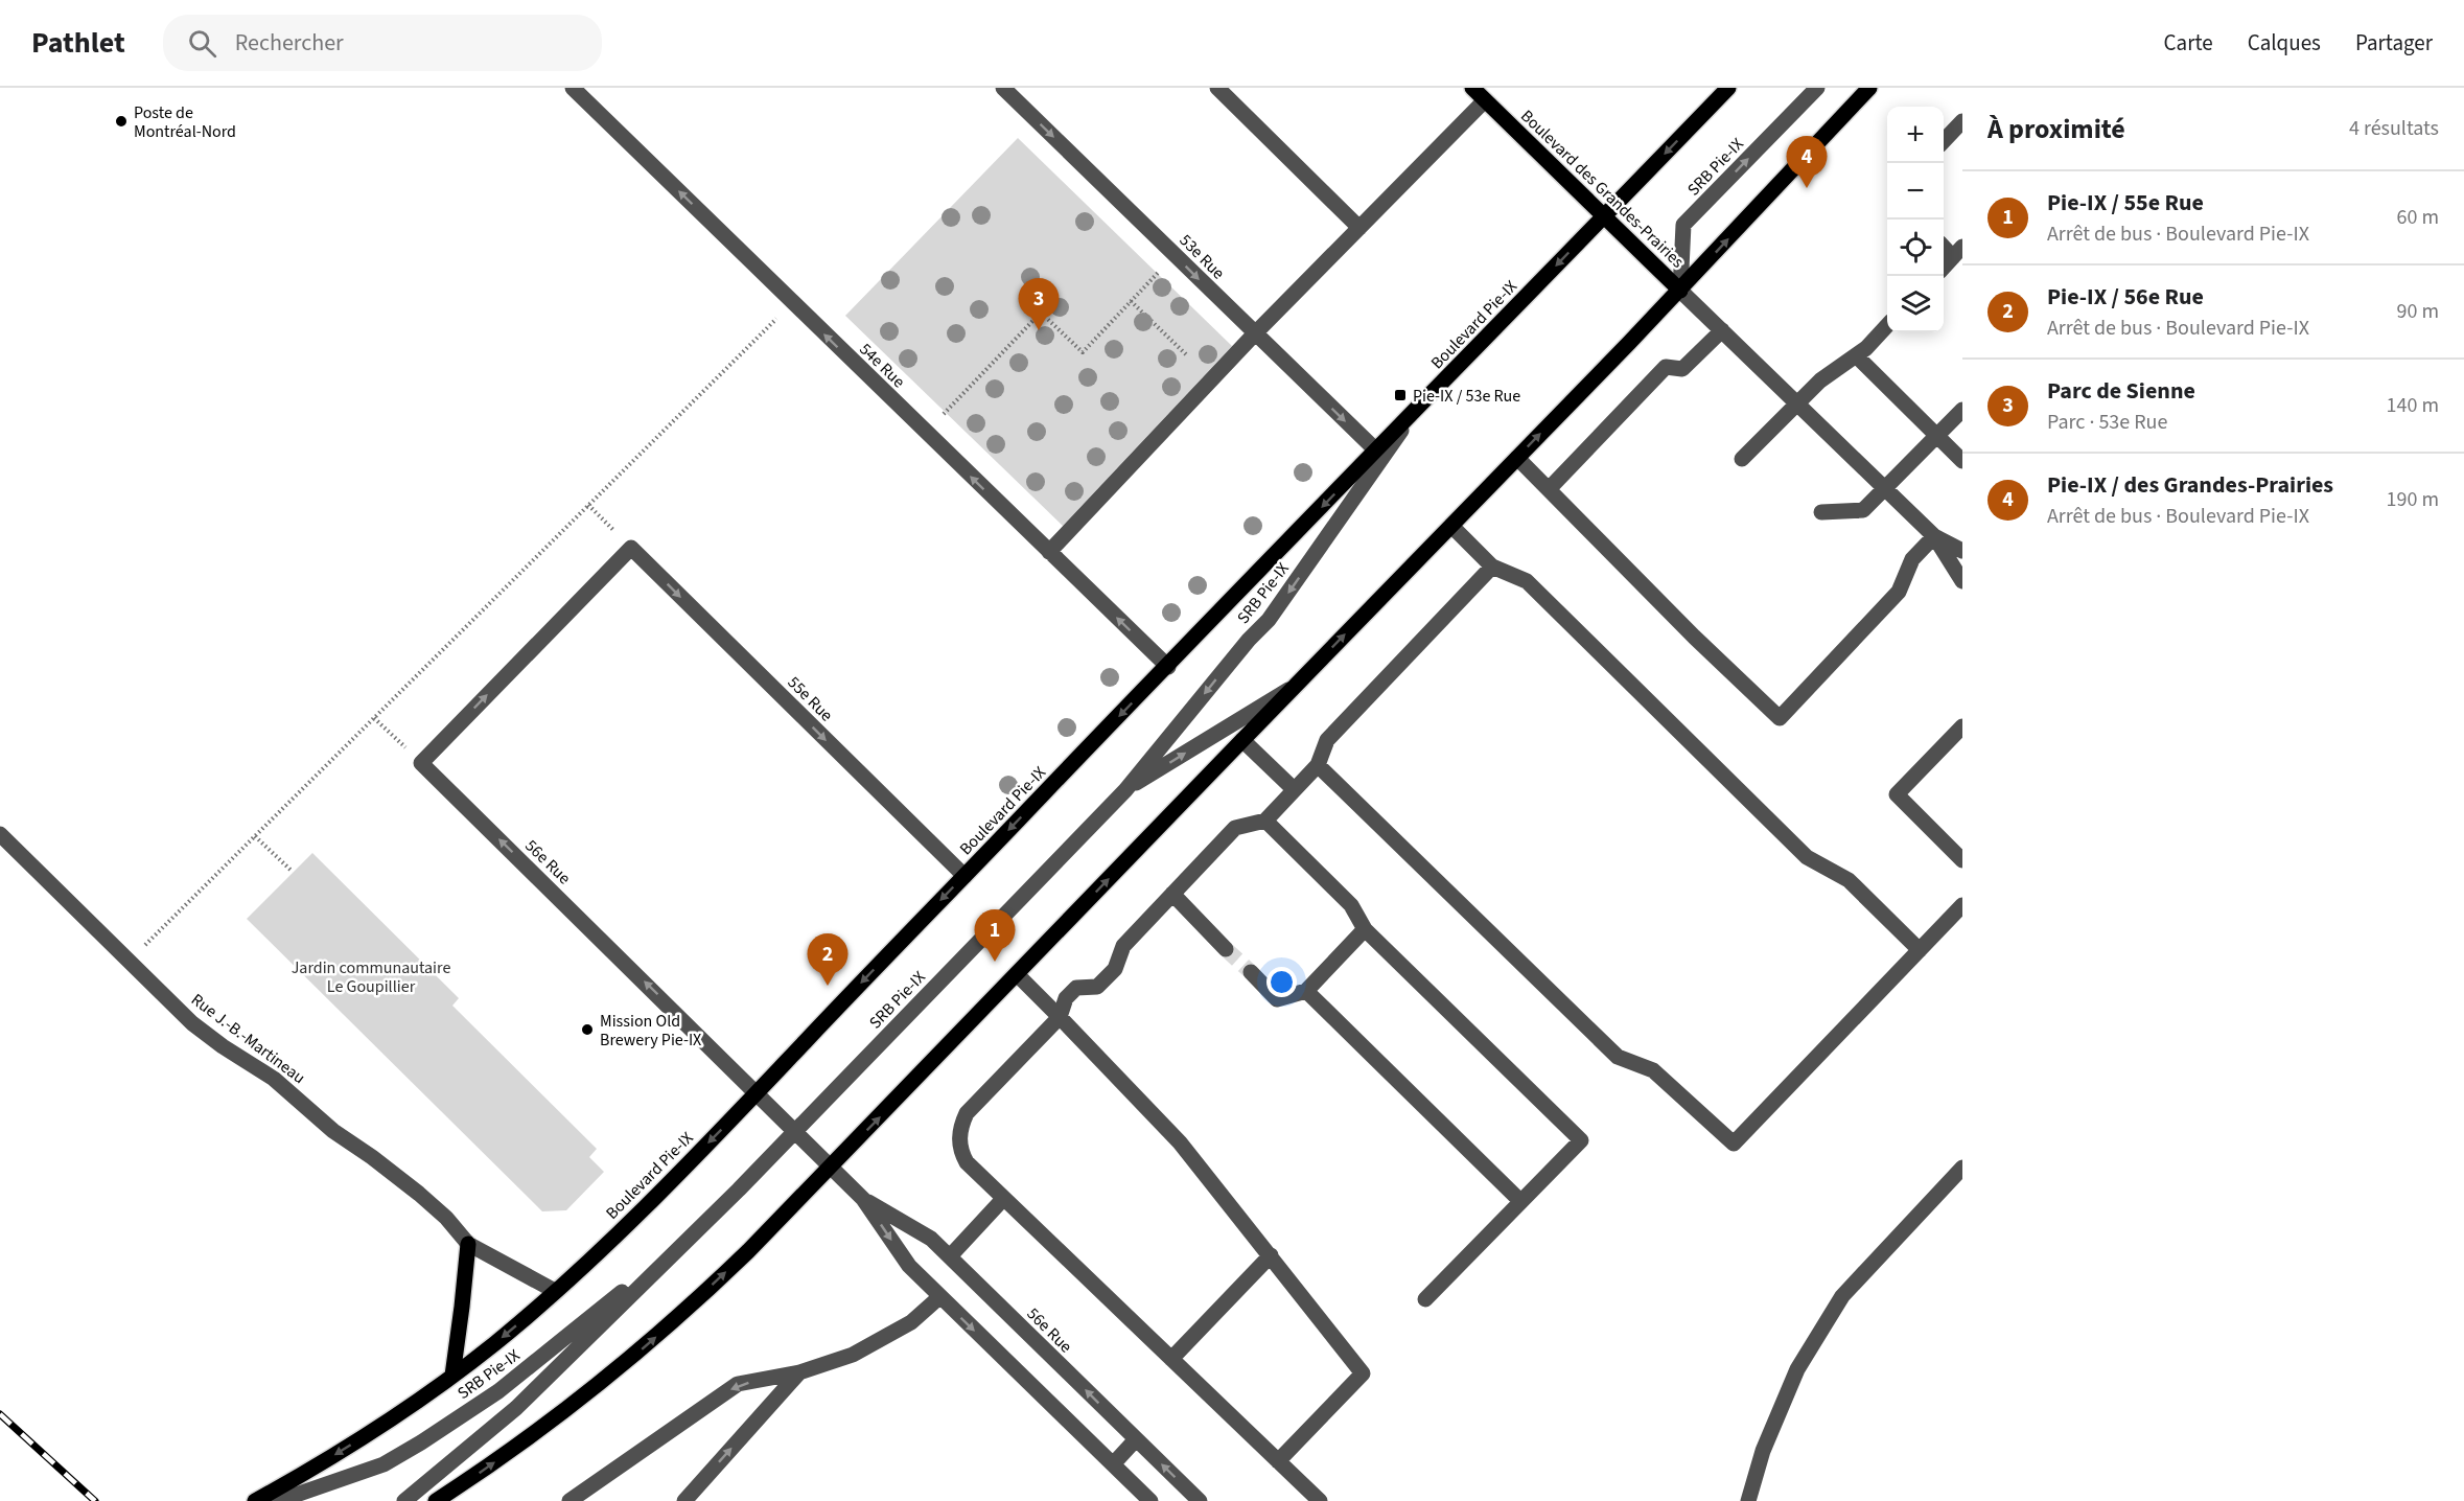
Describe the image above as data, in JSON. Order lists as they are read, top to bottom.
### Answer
{
  "streets": {
    "main road": ["Boulevard des Grandes-Prairies", "Boulevard Pie-IX"],
    "street": [
      "SRB Pie-IX",
      "53e Rue",
      "54e Rue",
      "55e Rue",
      "56e Rue",
      "Rue J.-B.-Martineau"
    ]
  },
  "crossings": [
    ["SRB Pie-IX", "Boulevard des Grandes-Prairies"],
    ["SRB Pie-IX", "Boulevard Pie-IX"],
    ["SRB Pie-IX", "56e Rue"],
    ["Boulevard des Grandes-Prairies", "Boulevard Pie-IX"],
    ["53e Rue", "Boulevard Pie-IX"],
    ["Boulevard Pie-IX", "54e Rue"],
    ["Boulevard Pie-IX", "55e Rue"],
    ["Boulevard Pie-IX", "56e Rue"],
    ["Boulevard Pie-IX", "Rue J.-B.-Martineau"]
  ],
  "one_way": ["53e Rue", "54e Rue", "55e Rue"],
  "parks": ["Jardin communautaire Le Goupillier"],
  "places": {
    "other": ["Poste de Montréal-Nord", "Mission Old Brewery Pie-IX"],
    "transit": ["Pie-IX / 53e Rue"]
  },
  "page": {
    "header": "Pathlet",
    "search": "Rechercher",
    "nav": ["Carte", "Calques", "Partager"],
    "heading": ["À proximité", "4 résultats"],
    "map_buttons": ["+", "−"],
    "pins": [
      "4",
      "3",
      "1",
      "2"
    ],
    "list": [
      {
        "mark": "1",
        "name": "Pie-IX / 55e Rue",
        "note": "Arrêt de bus · Boulevard Pie-IX",
        "value": "60 m"
      },
      {
        "mark": "2",
        "name": "Pie-IX / 56e Rue",
        "note": "Arrêt de bus · Boulevard Pie-IX",
        "value": "90 m"
      },
      {
        "mark": "3",
        "name": "Parc de Sienne",
        "note": "Parc · 53e Rue",
        "value": "140 m"
      },
      {
        "mark": "4",
        "name": "Pie-IX / des Grandes-Prairies",
        "note": "Arrêt de bus · Boulevard Pie-IX",
        "value": "190 m"
      }
    ]
  }
}
